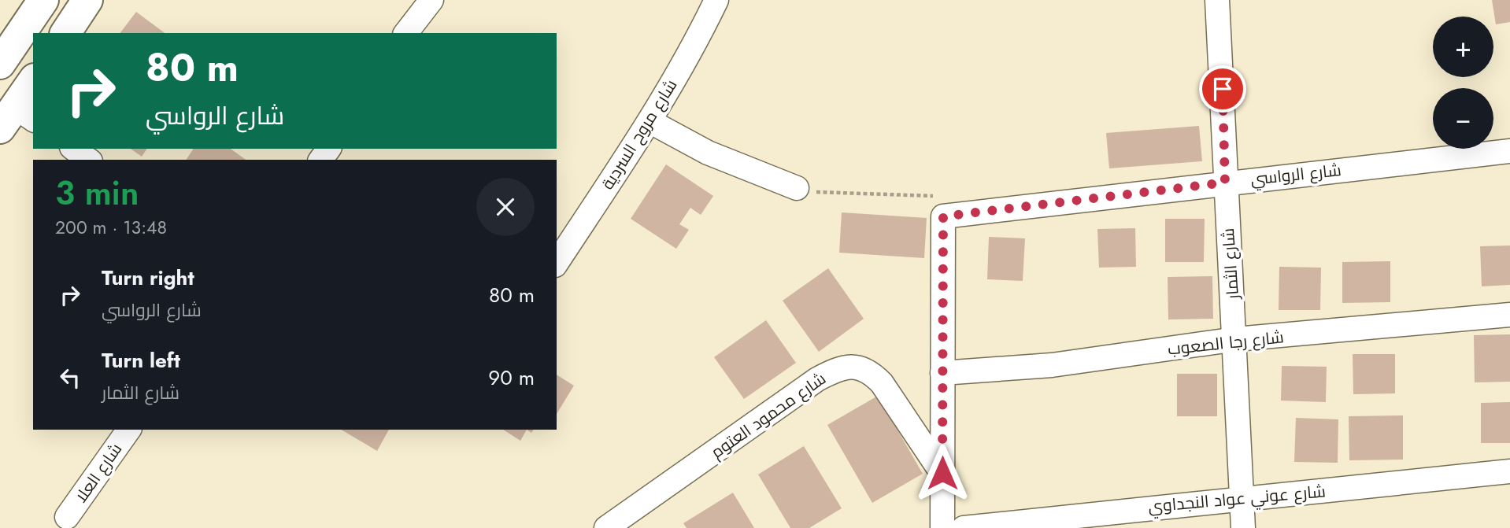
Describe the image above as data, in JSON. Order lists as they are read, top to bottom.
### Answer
{
  "streets": {
    "street": [
      "شارع مروح السردية",
      "شارع الرواسي",
      "شارع الثمار",
      "شارع رجا الصعوب",
      "شارع محمود العتوم",
      "شارع العلا",
      "شارع عوني عواد النجداوي"
    ]
  },
  "crossings": [
    ["شارع الرواسي", "شارع الثمار"],
    ["شارع الثمار", "شارع رجا الصعوب"],
    ["شارع الثمار", "شارع عوني عواد النجداوي"]
  ],
  "page": {
    "map_buttons": ["+", "−"],
    "turn": ["80 m", "شارع الرواسي"],
    "heading": ["3 min", "200 m · 13:48"],
    "list": [
      {
        "name": "Turn right",
        "note": "شارع الرواسي",
        "value": "80 m"
      },
      {
        "name": "Turn left",
        "note": "شارع الثمار",
        "value": "90 m"
      }
    ]
  }
}
